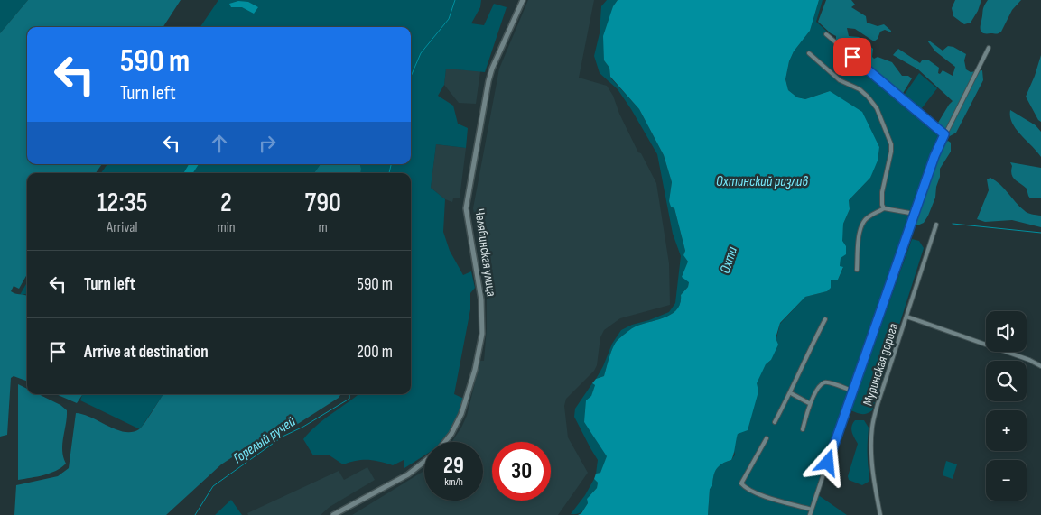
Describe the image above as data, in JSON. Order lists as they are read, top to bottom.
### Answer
{
  "streets": {
    "street": ["Челябинская улица", "Муринская дорога"]
  },
  "water": ["Охтинский разлив", "Охта", "Горелый ручей"],
  "page": {
    "turn": ["590 m", "Turn left"],
    "eta": [
      "12:35",
      "Arrival",
      "2",
      "min",
      "790",
      "m"
    ],
    "list": [
      {
        "name": "Turn left",
        "value": "590 m"
      },
      {
        "name": "Arrive at destination",
        "value": "200 m"
      }
    ],
    "map_buttons": ["+", "−"],
    "speed": "29 km/h",
    "limit": "30"
  }
}
